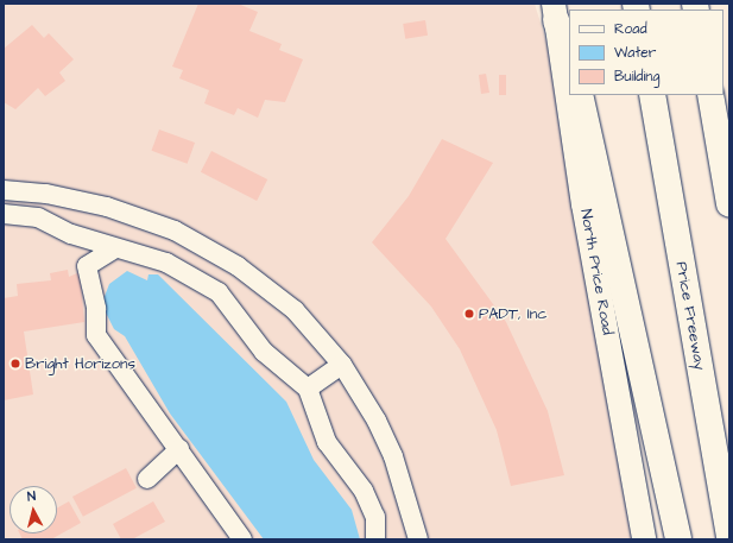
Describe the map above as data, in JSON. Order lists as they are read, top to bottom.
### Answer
{
  "streets": {
    "highway": ["Price Freeway"],
    "main road": ["North Price Road"]
  },
  "places": ["PADT, Inc", "Bright Horizons"],
  "legend": ["Road", "Water", "Building"],
  "north": "top"
}
